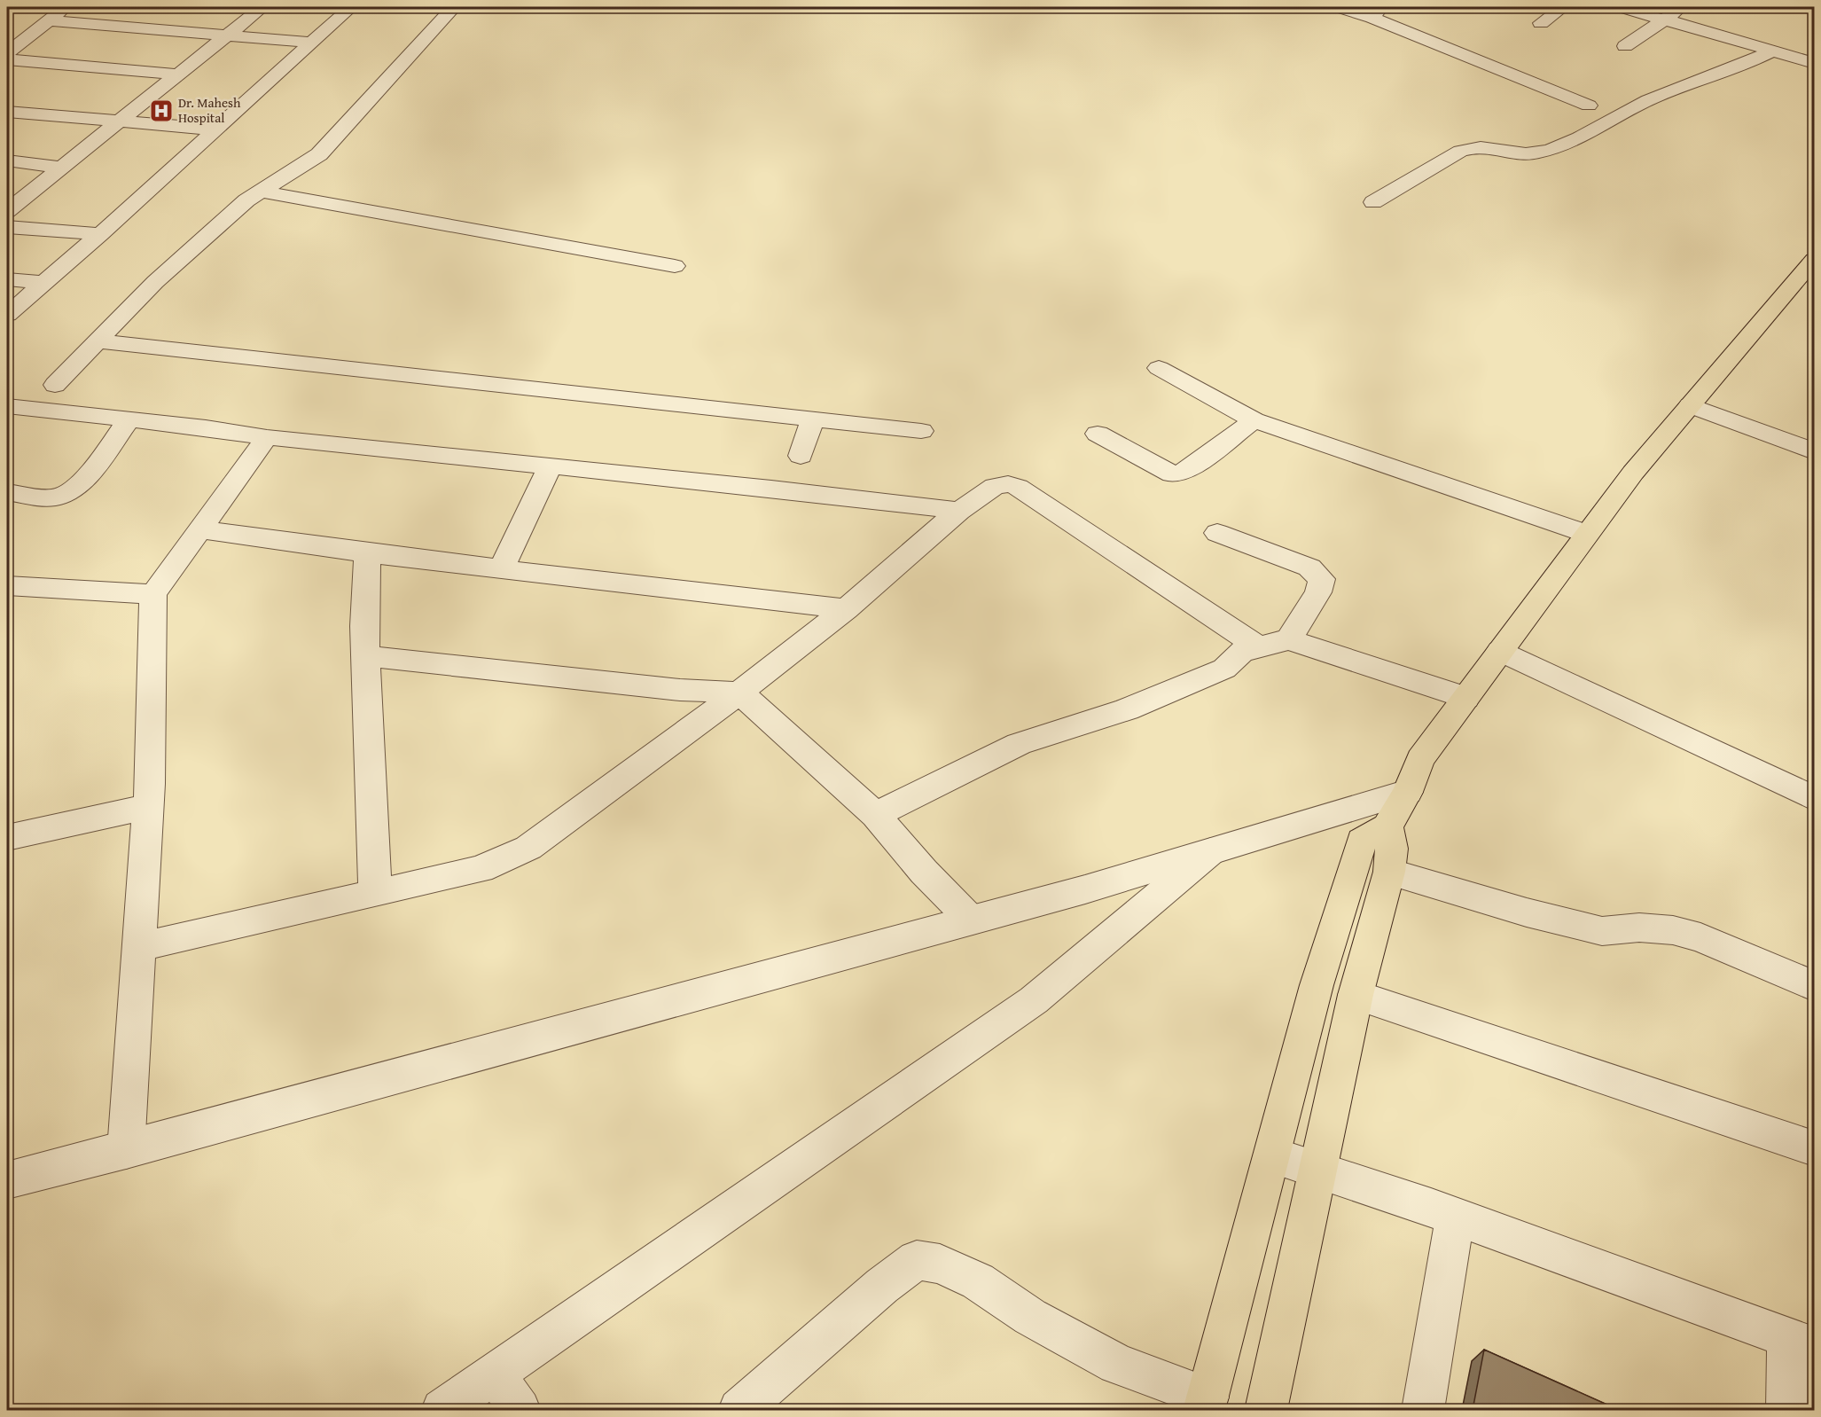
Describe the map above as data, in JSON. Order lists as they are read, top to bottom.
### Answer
{
  "places": {
    "hospital": ["Dr. Mahesh Hospital"]
  }
}
